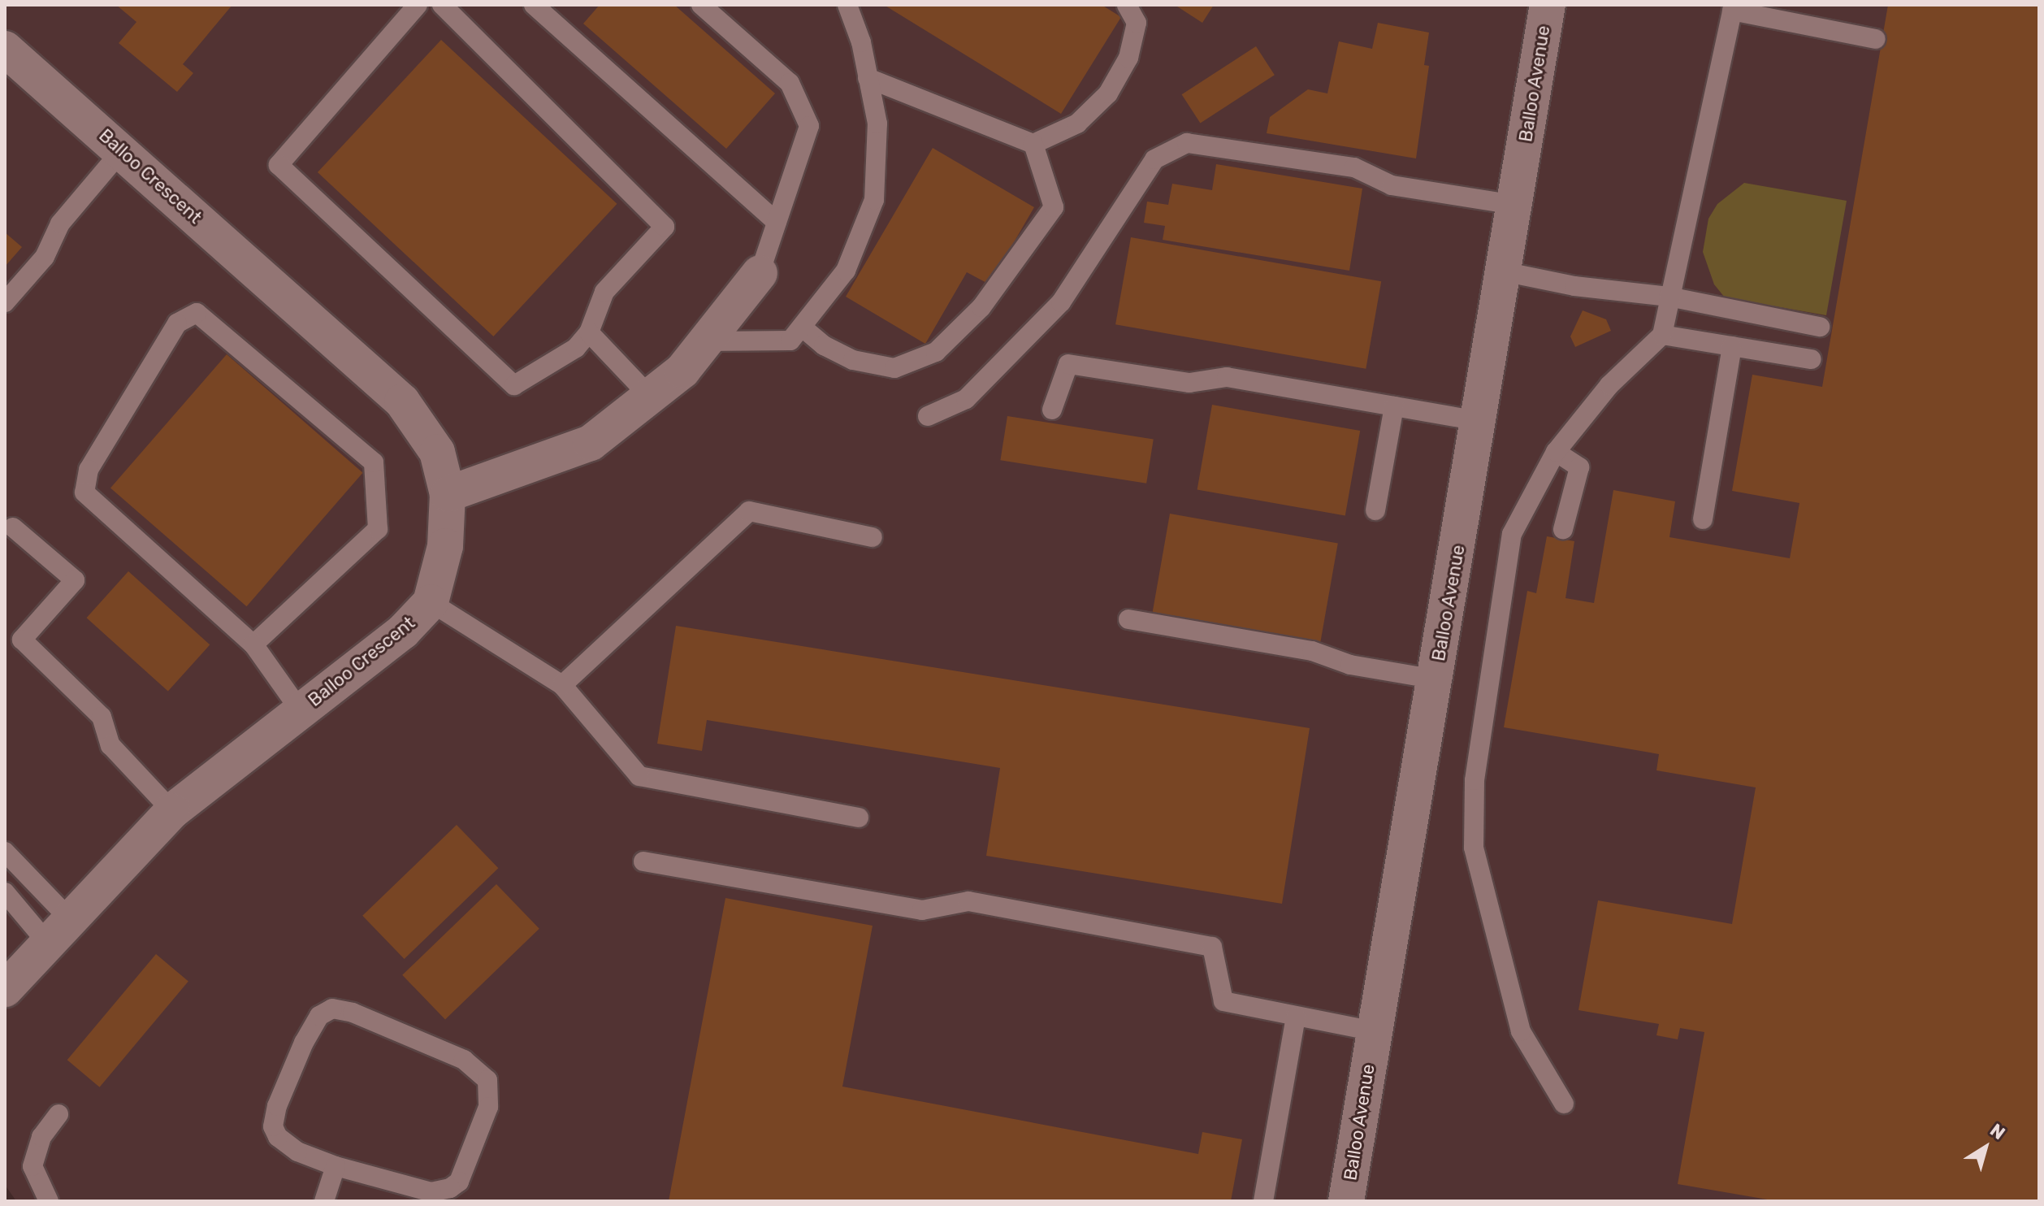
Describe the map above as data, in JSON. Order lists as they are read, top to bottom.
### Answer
{
  "streets": {
    "street": ["Balloo Avenue", "Balloo Crescent"]
  },
  "north": "top right"
}
